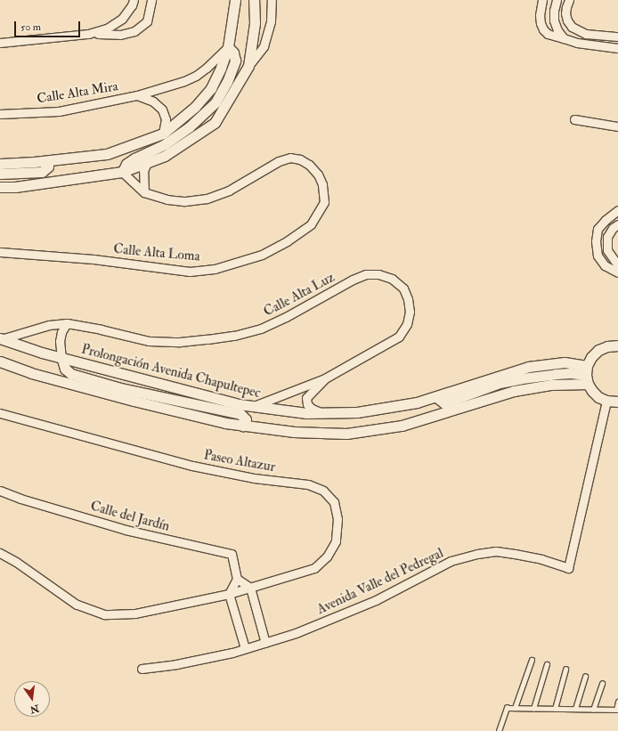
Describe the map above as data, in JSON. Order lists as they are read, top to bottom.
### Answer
{
  "streets": {
    "street": [
      "Calle Alta Mira",
      "Calle Alta Loma",
      "Calle Alta Luz",
      "Prolongación Avenida Chapultepec",
      "Paseo Altazur",
      "Calle del Jardín",
      "Avenida Valle del Pedregal"
    ]
  },
  "crossings": [
    ["Calle Alta Luz", "Prolongación Avenida Chapultepec"]
  ],
  "scale_bar": "50 m",
  "north": "bottom"
}
